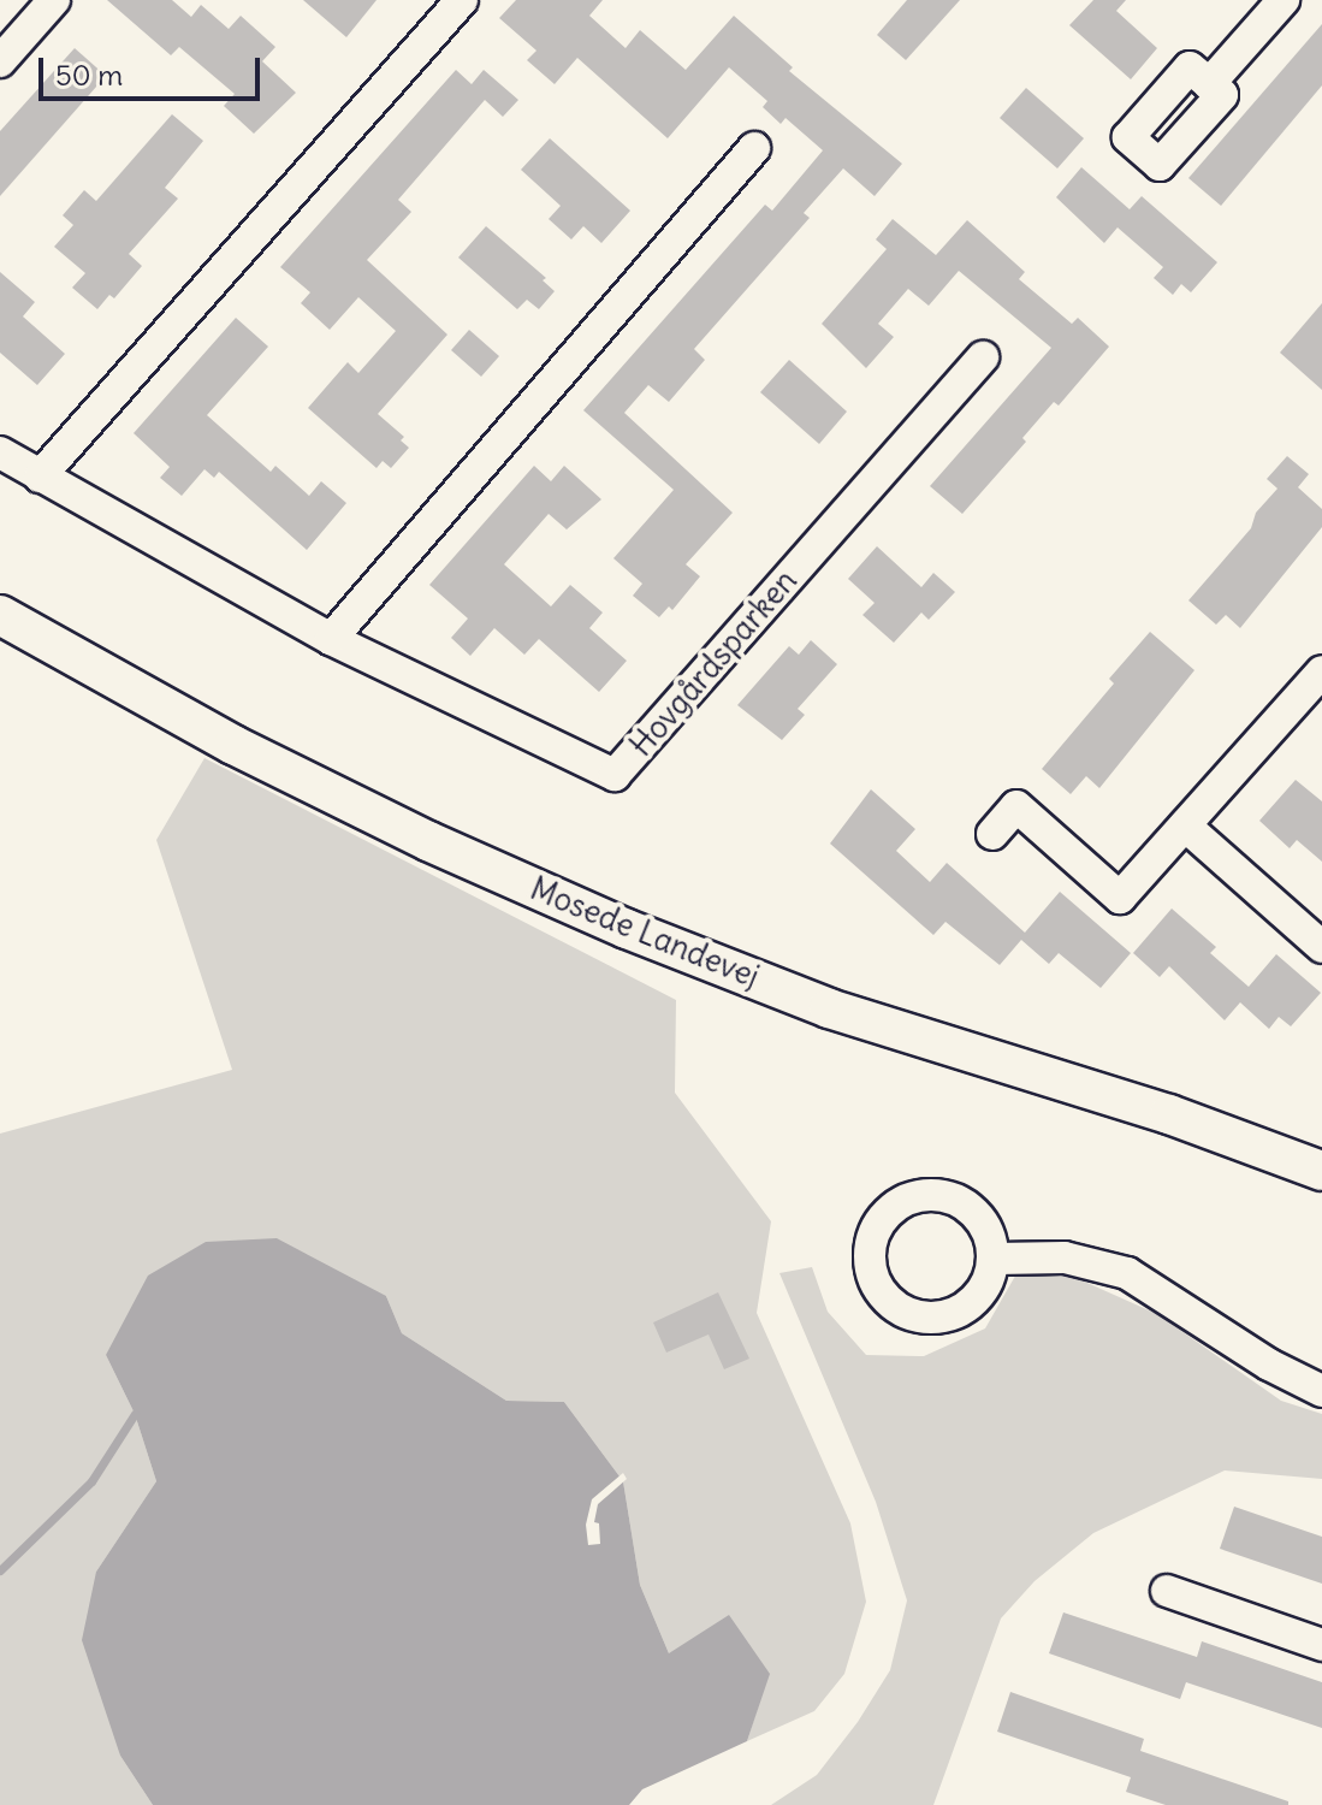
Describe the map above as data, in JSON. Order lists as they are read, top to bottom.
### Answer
{
  "streets": {
    "main road": ["Mosede Landevej"],
    "street": ["Hovgårdsparken"]
  },
  "scale_bar": "50 m"
}
